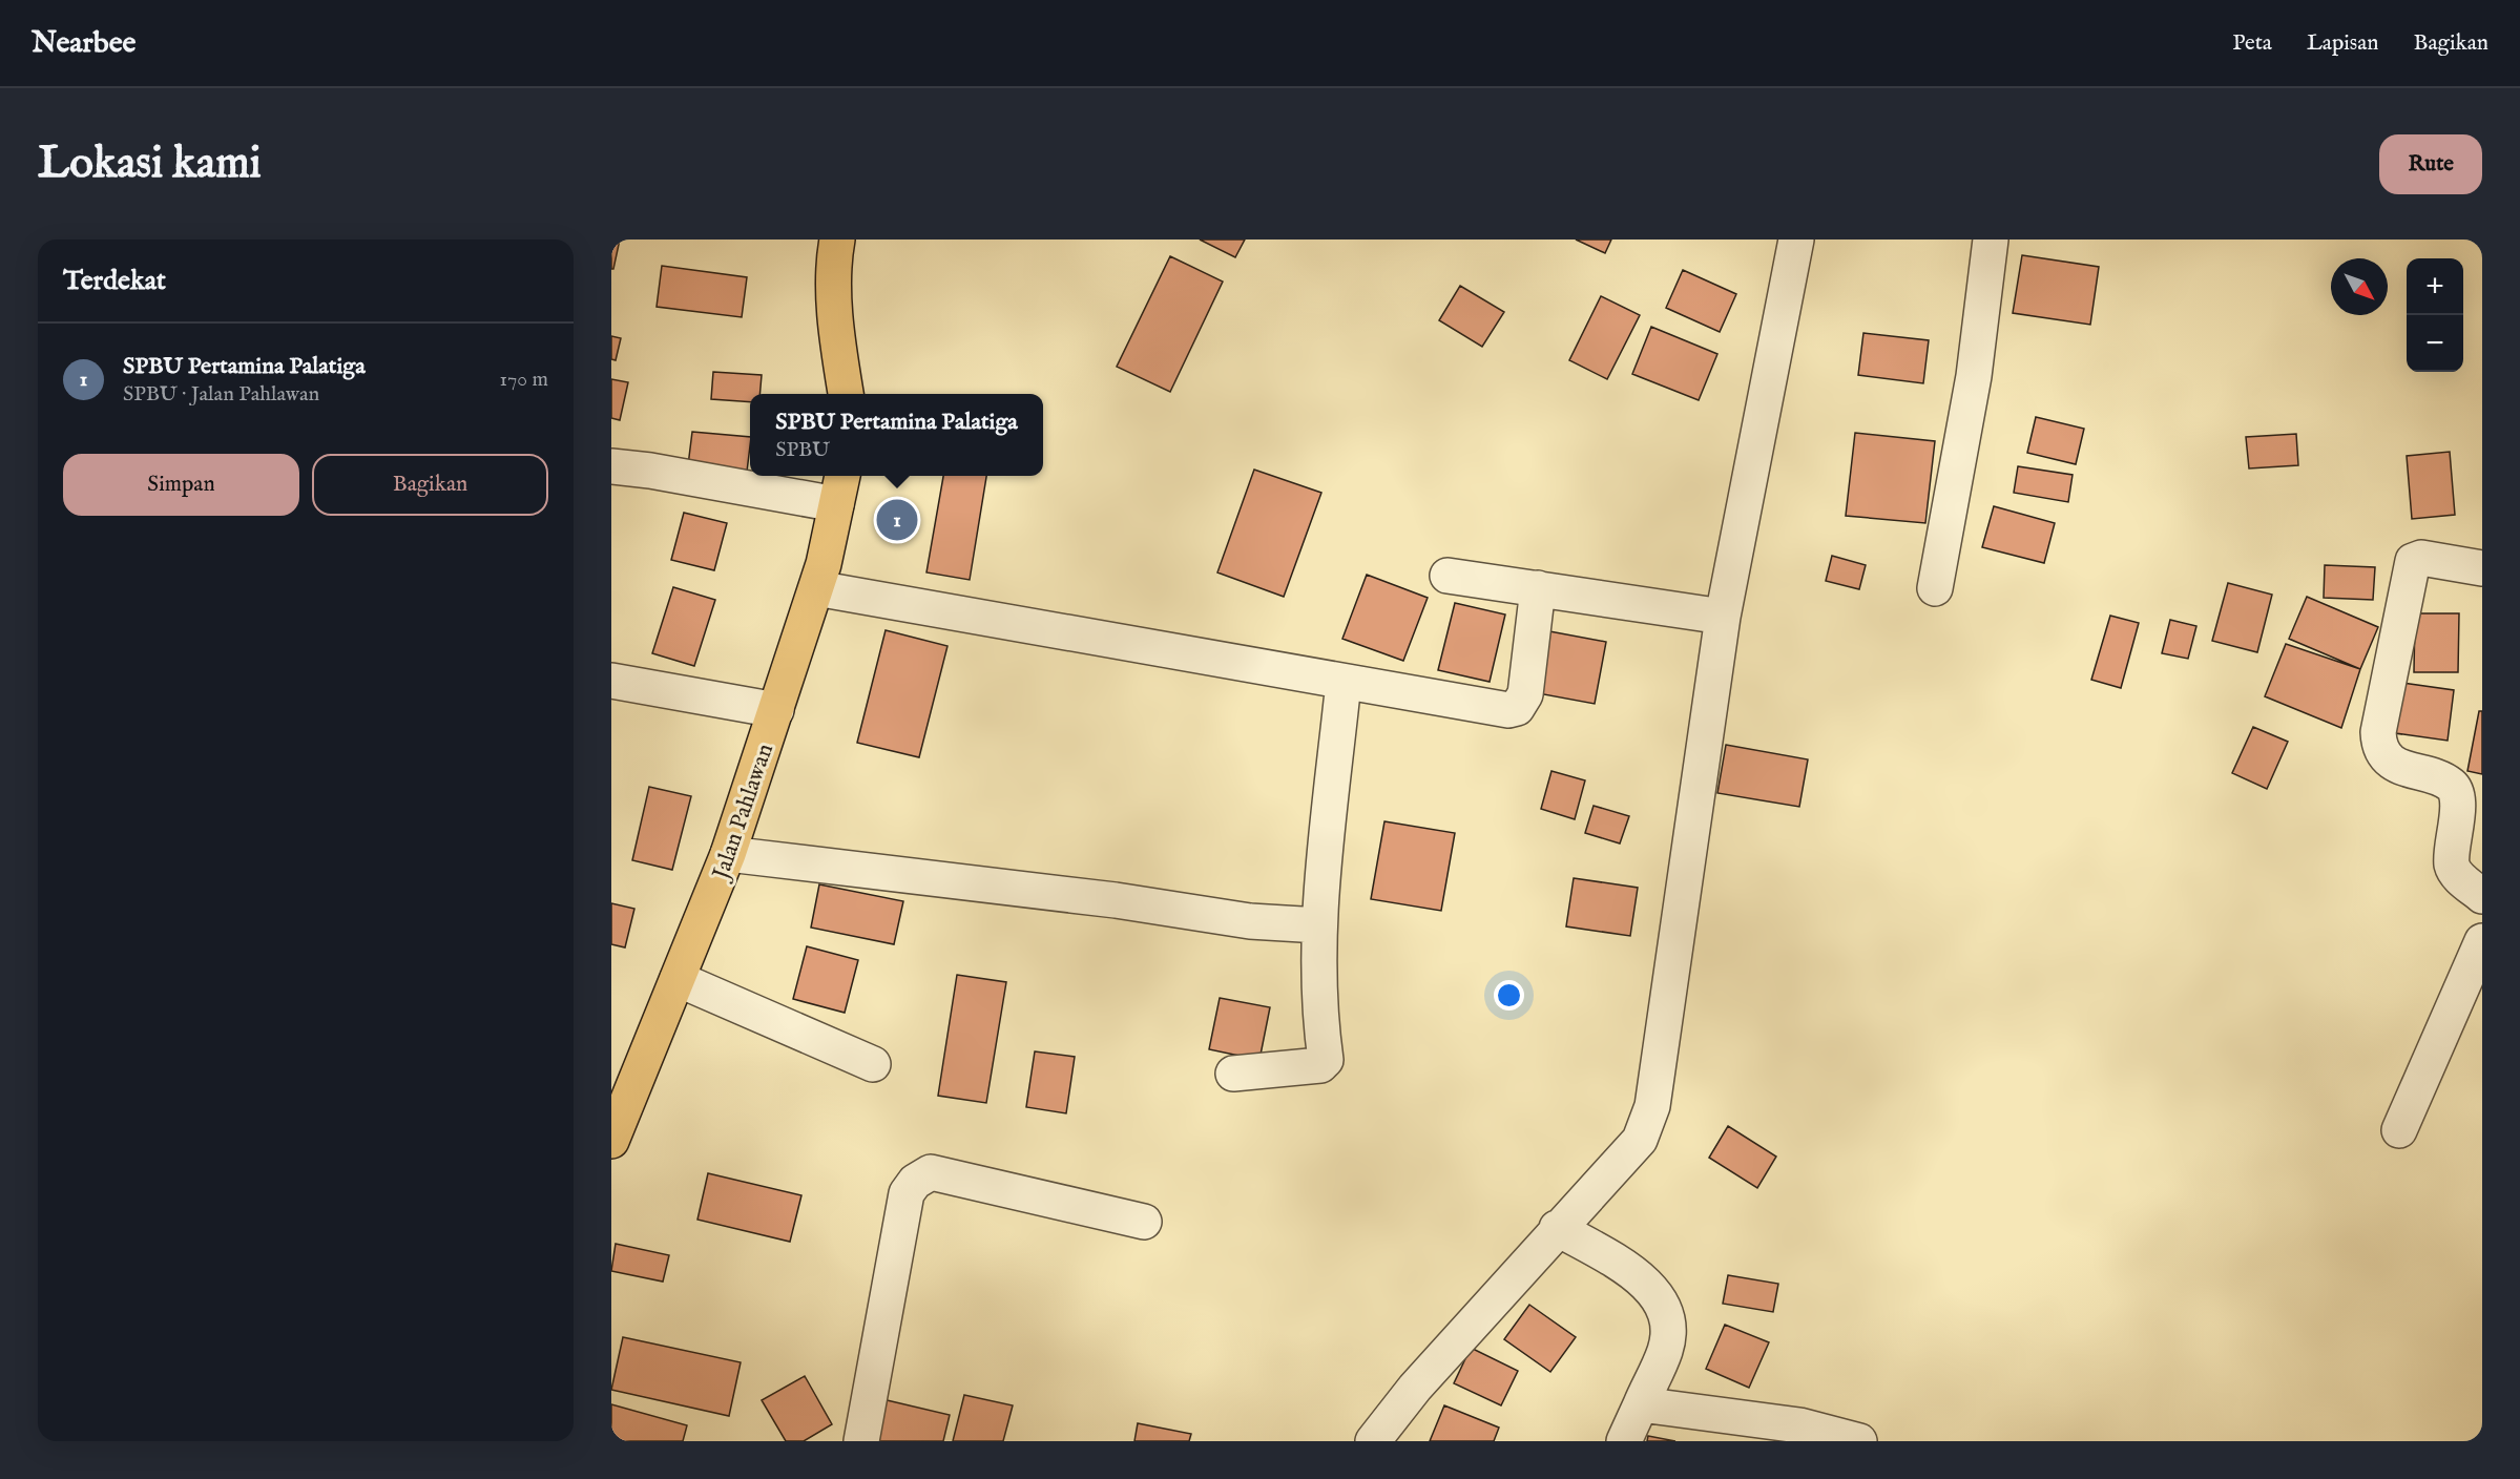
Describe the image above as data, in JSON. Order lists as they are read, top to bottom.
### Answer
{
  "streets": {
    "highway": ["Jalan Pahlawan"]
  },
  "north": "bottom right",
  "page": {
    "header": "Nearbee",
    "nav": ["Peta", "Lapisan", "Bagikan"],
    "buttons": [
      "Rute",
      ["Simpan", "Bagikan"]
    ],
    "title": "Lokasi kami",
    "heading": "Terdekat",
    "map_buttons": ["+", "−"],
    "list": [
      {
        "mark": "1",
        "name": "SPBU Pertamina Palatiga",
        "note": "SPBU · Jalan Pahlawan",
        "value": "170 m"
      }
    ],
    "popup": ["SPBU Pertamina Palatiga", "SPBU"],
    "pins": "1"
  }
}
